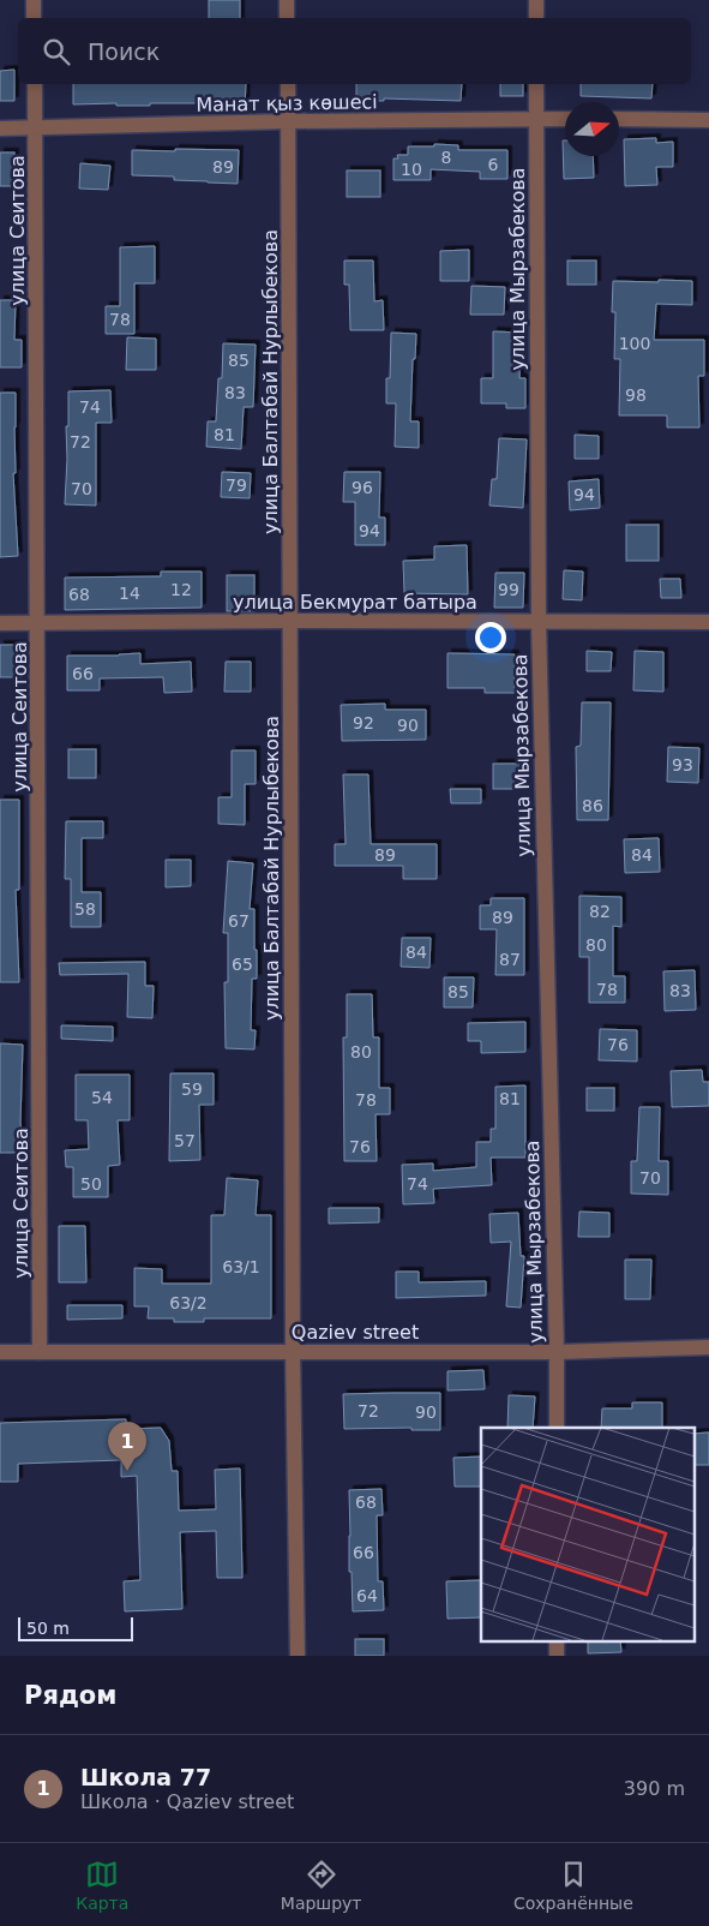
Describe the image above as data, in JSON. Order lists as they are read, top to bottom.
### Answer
{
  "streets": {
    "street": [
      "Манат қыз көшесі",
      "улица Сеитова",
      "улица Мырзабекова",
      "улица Балтабай Нурлыбекова",
      "улица Бекмурат батыра",
      "Qaziev street"
    ]
  },
  "crossings": [
    ["Манат қыз көшесі", "улица Сеитова"],
    ["Манат қыз көшесі", "улица Мырзабекова"],
    ["Манат қыз көшесі", "улица Балтабай Нурлыбекова"],
    ["улица Сеитова", "улица Бекмурат батыра"],
    ["улица Сеитова", "Qaziev street"],
    ["улица Мырзабекова", "улица Бекмурат батыра"],
    ["улица Мырзабекова", "Qaziev street"],
    ["улица Балтабай Нурлыбекова", "улица Бекмурат батыра"],
    ["улица Балтабай Нурлыбекова", "Qaziev street"]
  ],
  "house_numbers": [
    "8",
    "6",
    "89",
    "10",
    "78",
    "100",
    "85",
    "83",
    "98",
    "74",
    "81",
    "72",
    "79",
    "96",
    "70",
    "94",
    "94",
    "12",
    "99",
    "14",
    "68",
    "66",
    "92",
    "90",
    "93",
    "86",
    "89",
    "84",
    "58",
    "82",
    "89",
    "67",
    "80",
    "84",
    "87",
    "65",
    "78",
    "83",
    "85",
    "76",
    "80",
    "59",
    "54",
    "81",
    "78",
    "57",
    "76",
    "70",
    "50",
    "74",
    "63/1",
    "63/2",
    "72",
    "90",
    "68",
    "66",
    "64"
  ],
  "scale_bar": "50 m",
  "north": "right",
  "page": {
    "search": "Поиск",
    "pins": "1",
    "scale": "50 m",
    "heading": "Рядом",
    "list": [
      {
        "mark": "1",
        "name": "Школа 77",
        "note": "Школа · Qaziev street",
        "value": "390 m"
      }
    ],
    "nav": ["Карта", "Маршрут", "Сохранённые"]
  }
}
